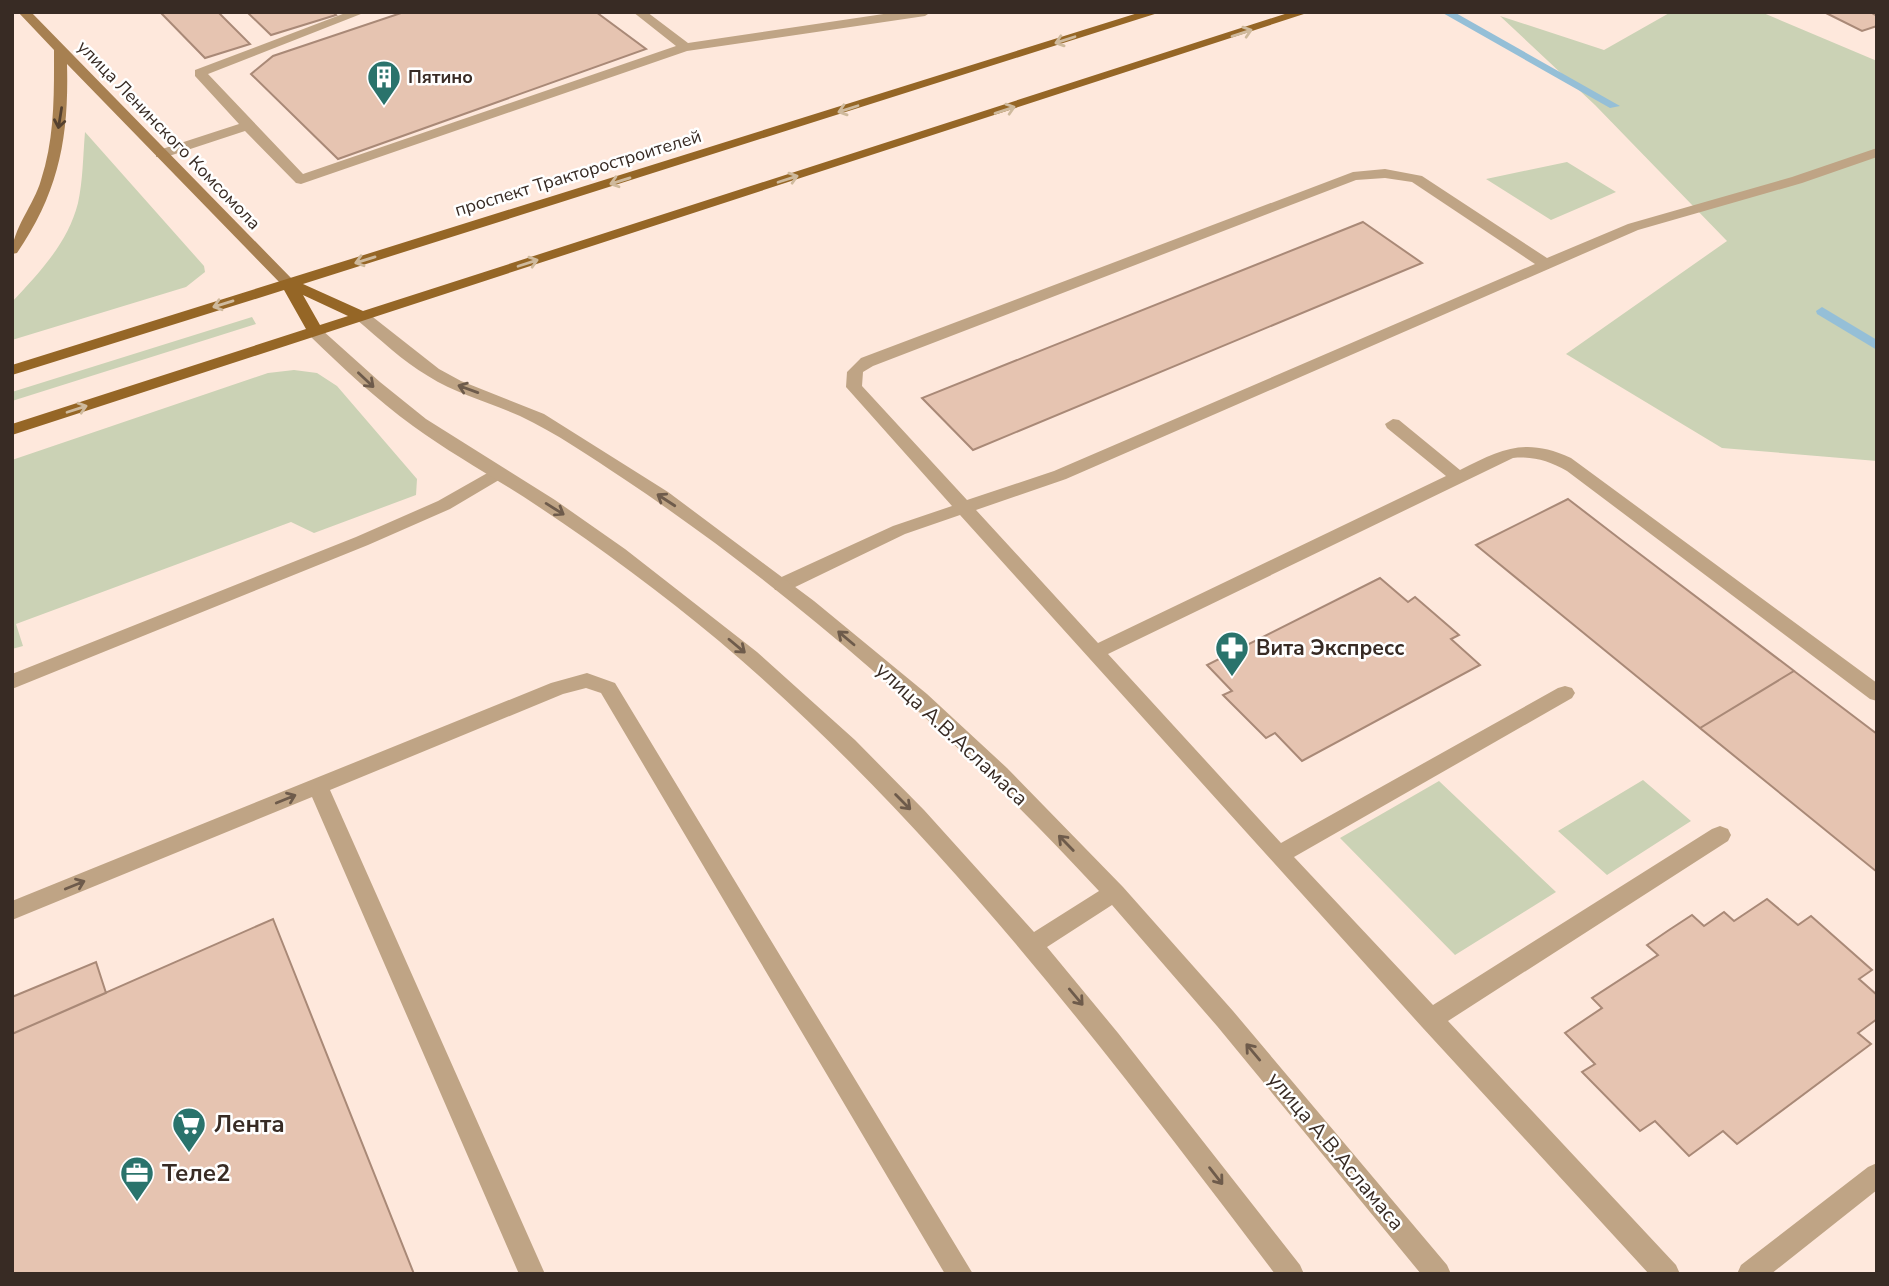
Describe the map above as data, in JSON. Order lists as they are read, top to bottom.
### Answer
{
  "streets": {
    "main road": ["улица Ленинского Комсомола", "проспект Тракторостроителей"],
    "street": ["улица А.В.Асламаса"]
  },
  "crossings": [
    ["улица Ленинского Комсомола", "проспект Тракторостроителей"]
  ],
  "places": {
    "building": ["Пятино"],
    "pharmacy": ["Вита Экспресс"],
    "supermarket": ["Лента"],
    "office": ["Теле2"]
  }
}
